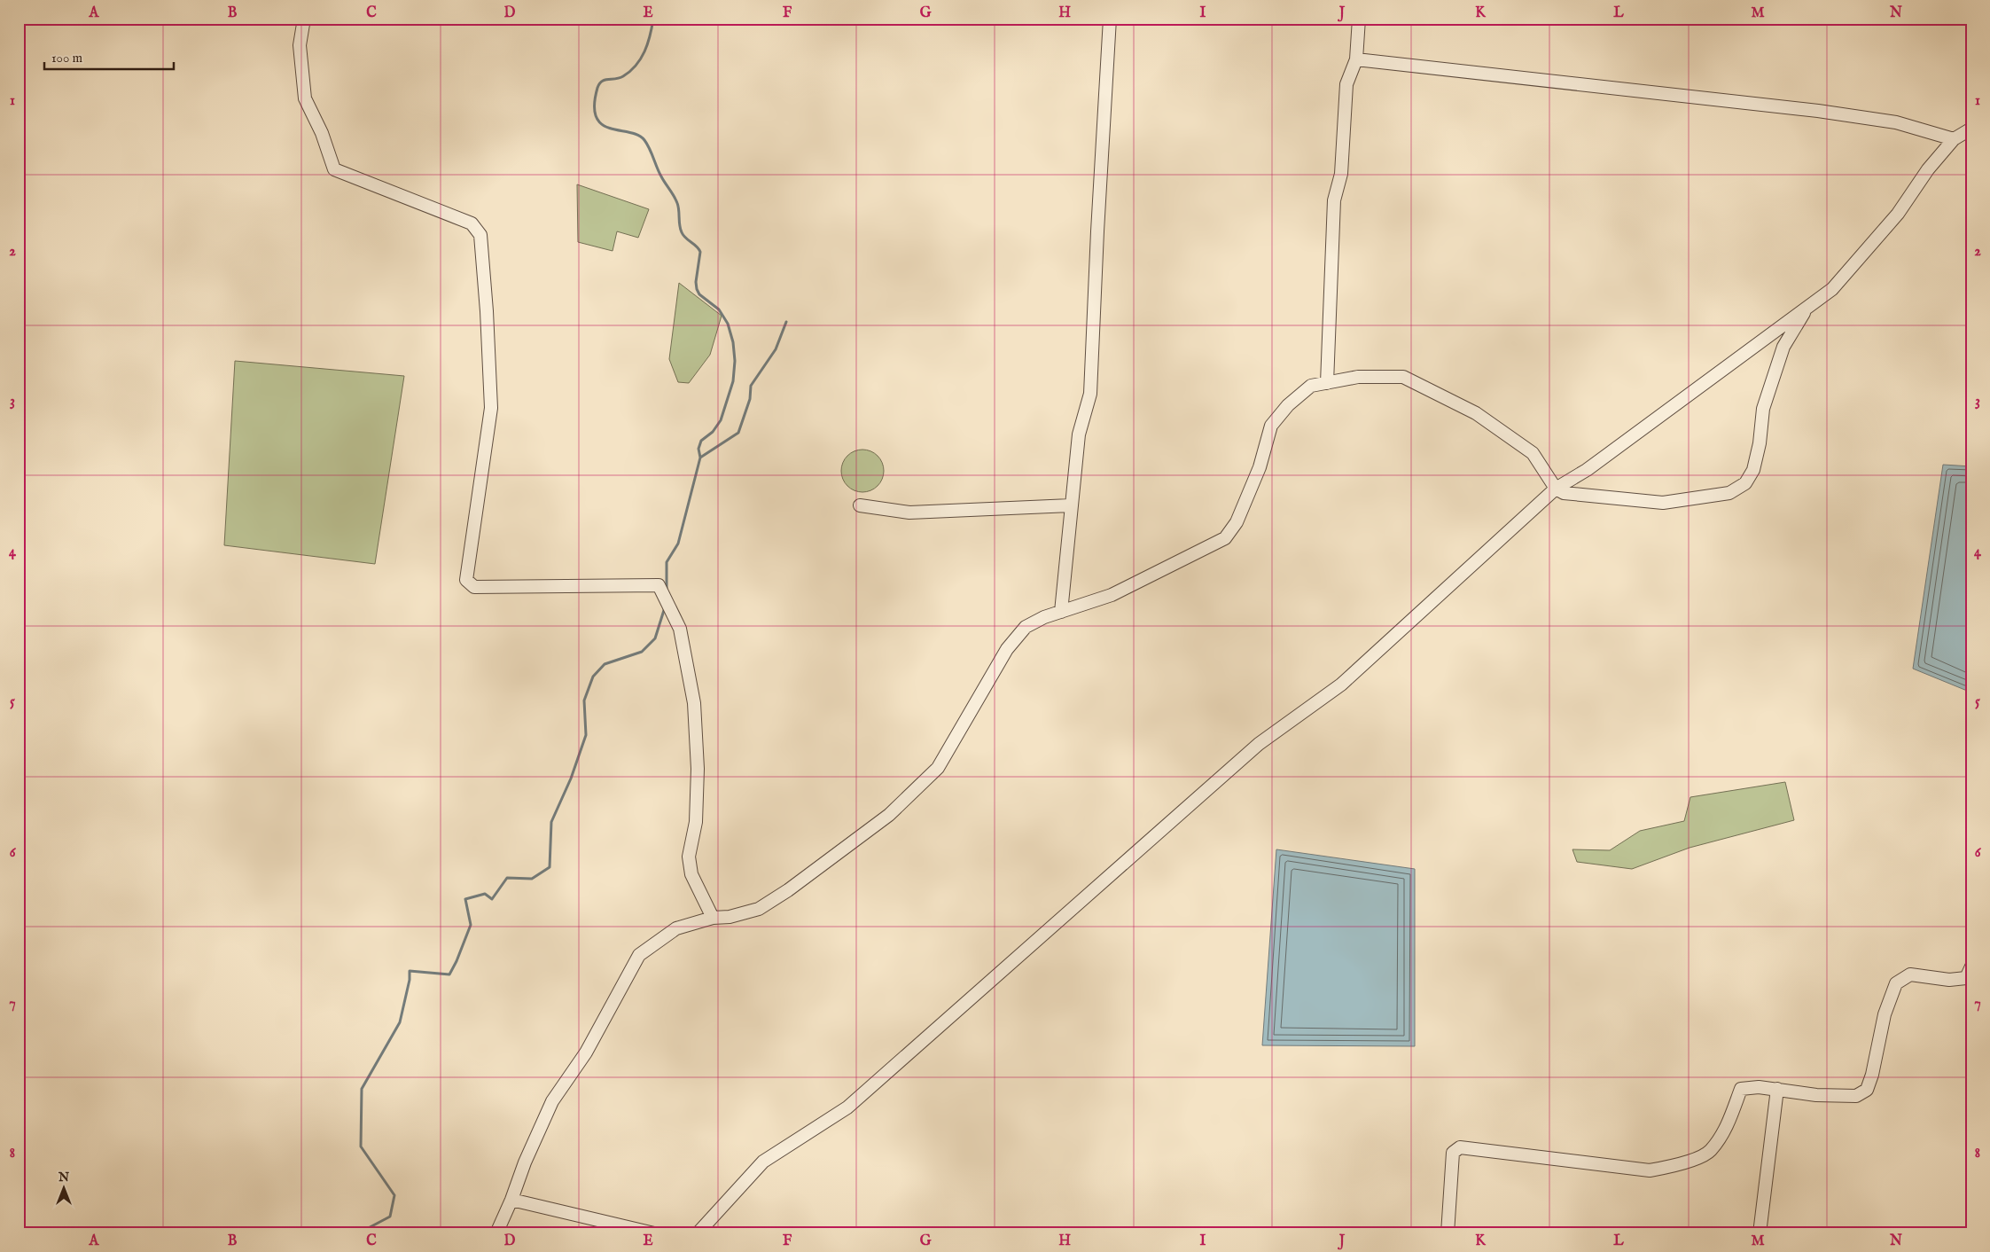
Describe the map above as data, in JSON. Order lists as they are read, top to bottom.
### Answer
{
  "scale_bar": "100 m",
  "north": "top",
  "grid": {
    "columns": [
      "A",
      "B",
      "C",
      "D",
      "E",
      "F",
      "G",
      "H",
      "I",
      "J",
      "K",
      "L",
      "M",
      "N"
    ],
    "rows": [
      "1",
      "2",
      "3",
      "4",
      "5",
      "6",
      "7",
      "8"
    ]
  }
}
